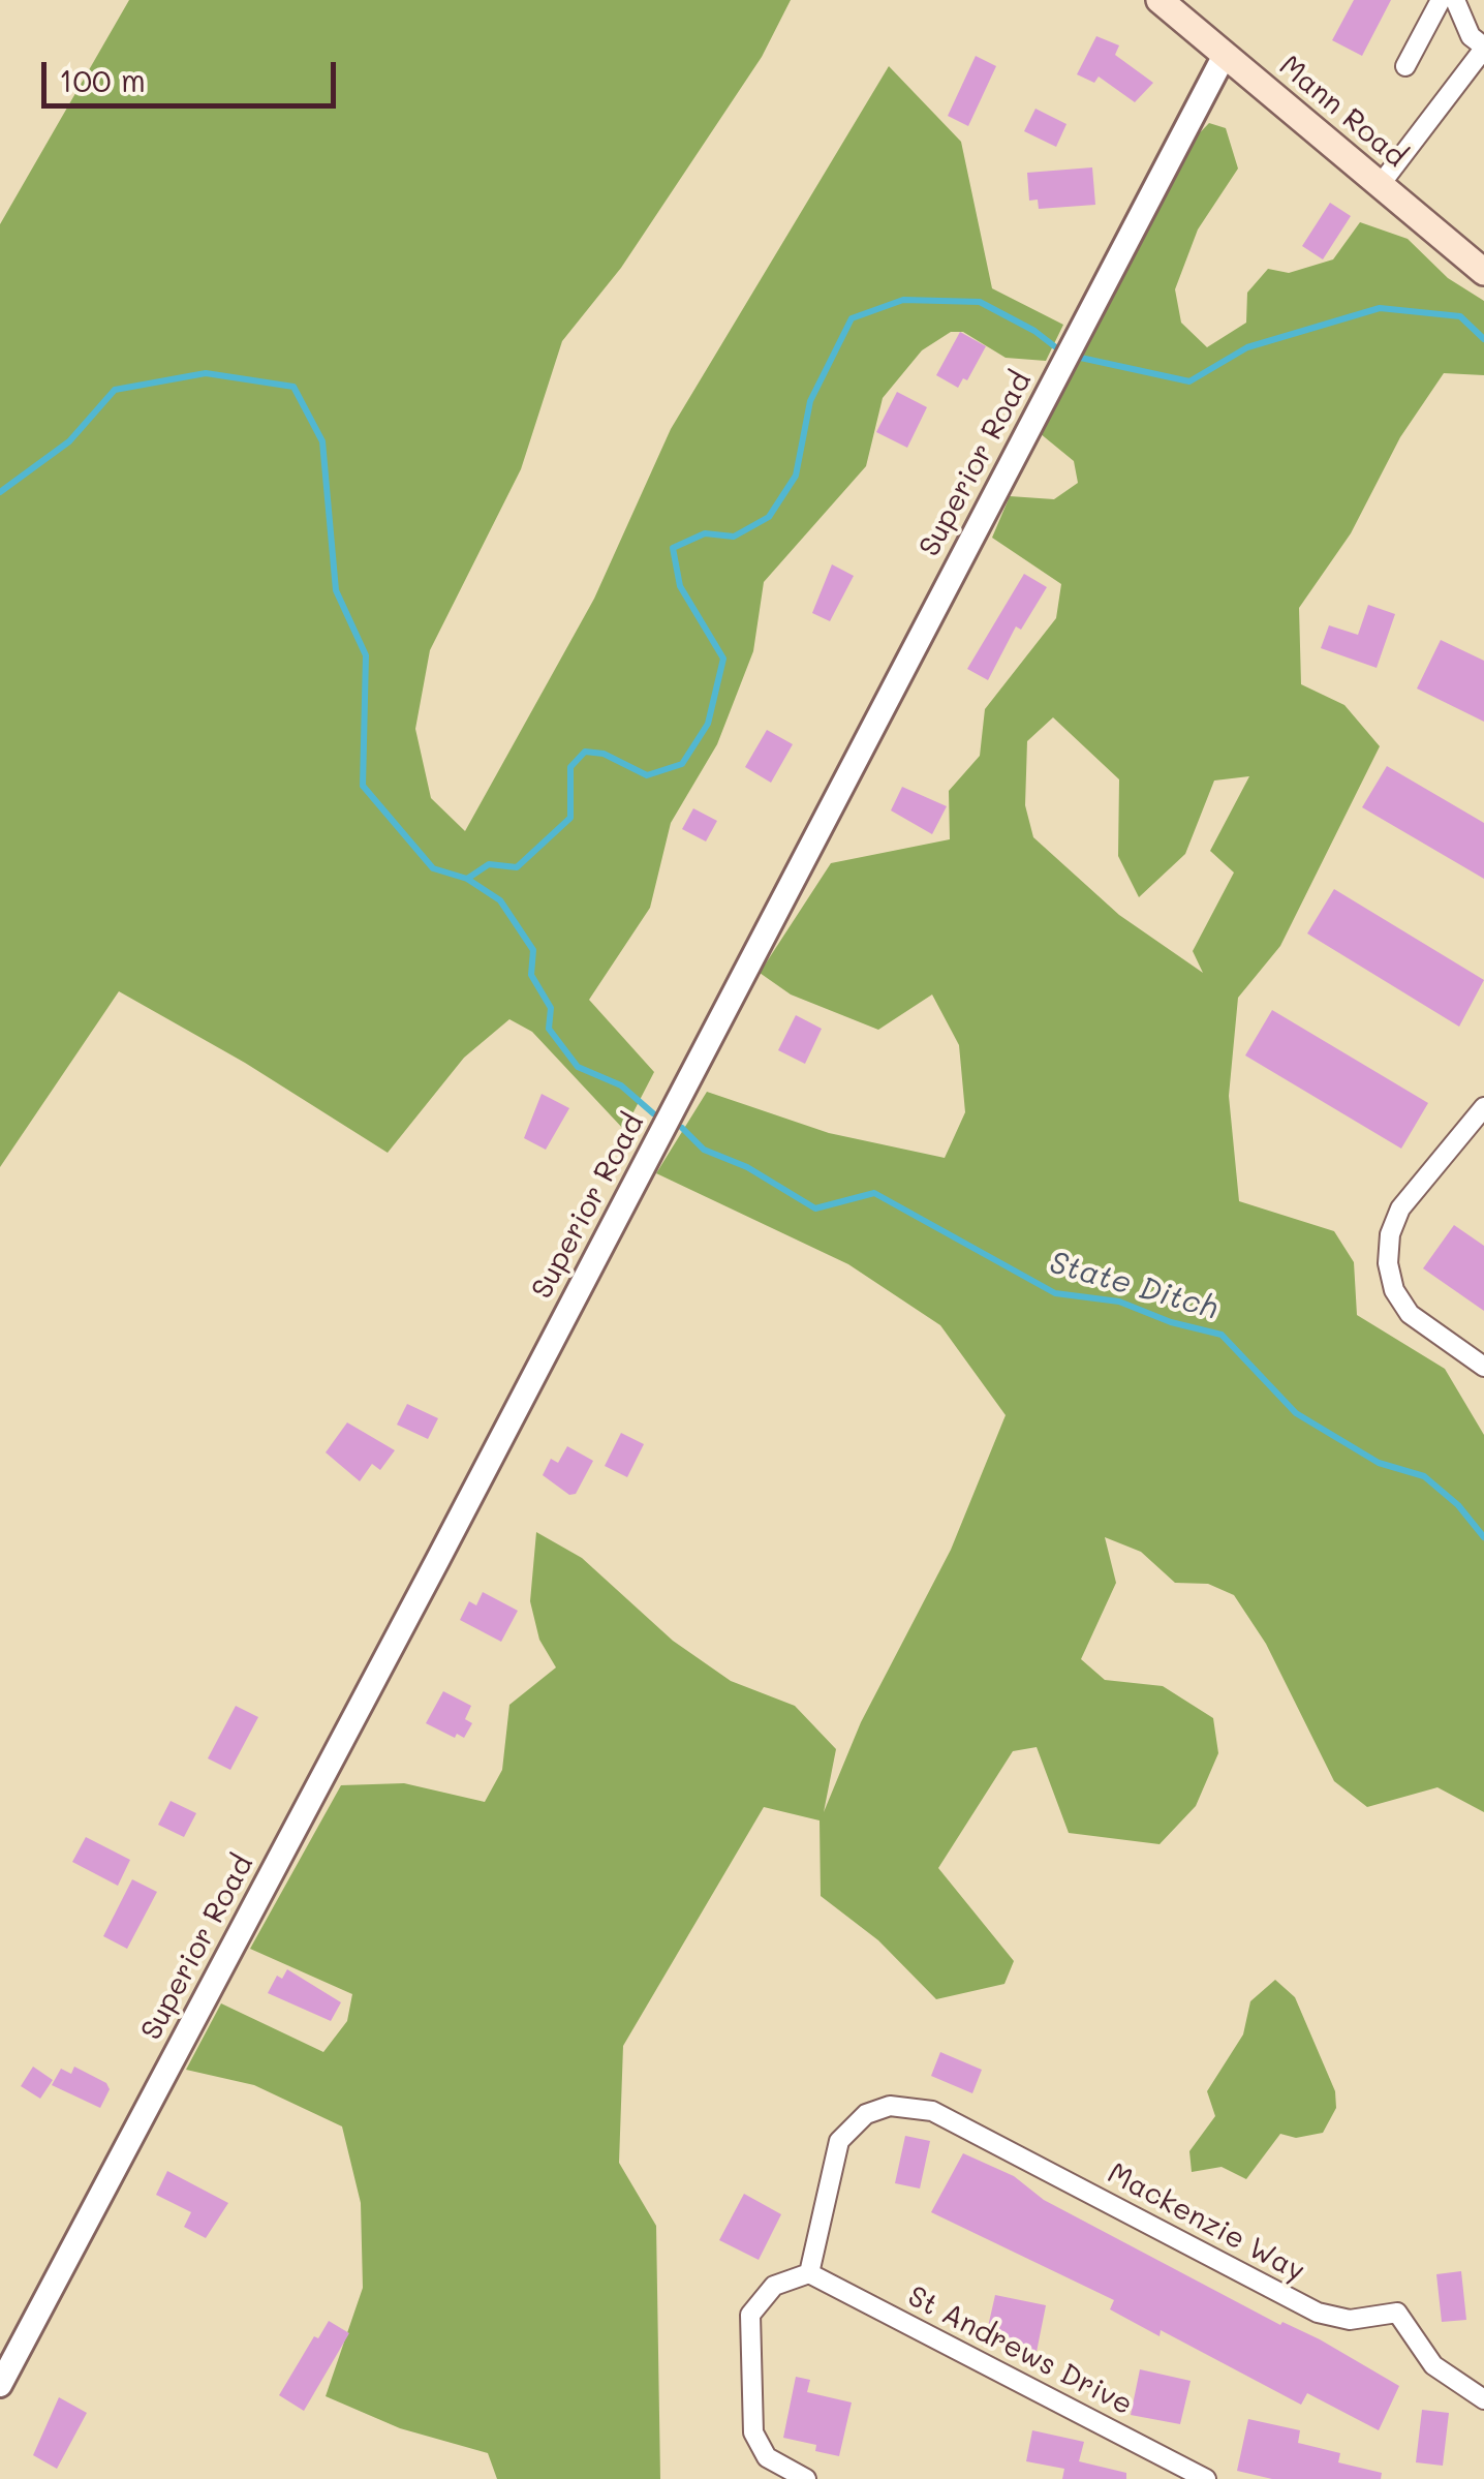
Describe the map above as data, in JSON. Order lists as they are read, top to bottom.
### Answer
{
  "streets": {
    "main road": ["Mann Road"],
    "street": ["Superior Road", "Mackenzie Way", "St Andrews Drive"]
  },
  "crossings": [
    ["Mann Road", "Superior Road"],
    ["Mackenzie Way", "St Andrews Drive"]
  ],
  "water": ["State Ditch"],
  "scale_bar": "100 m"
}
